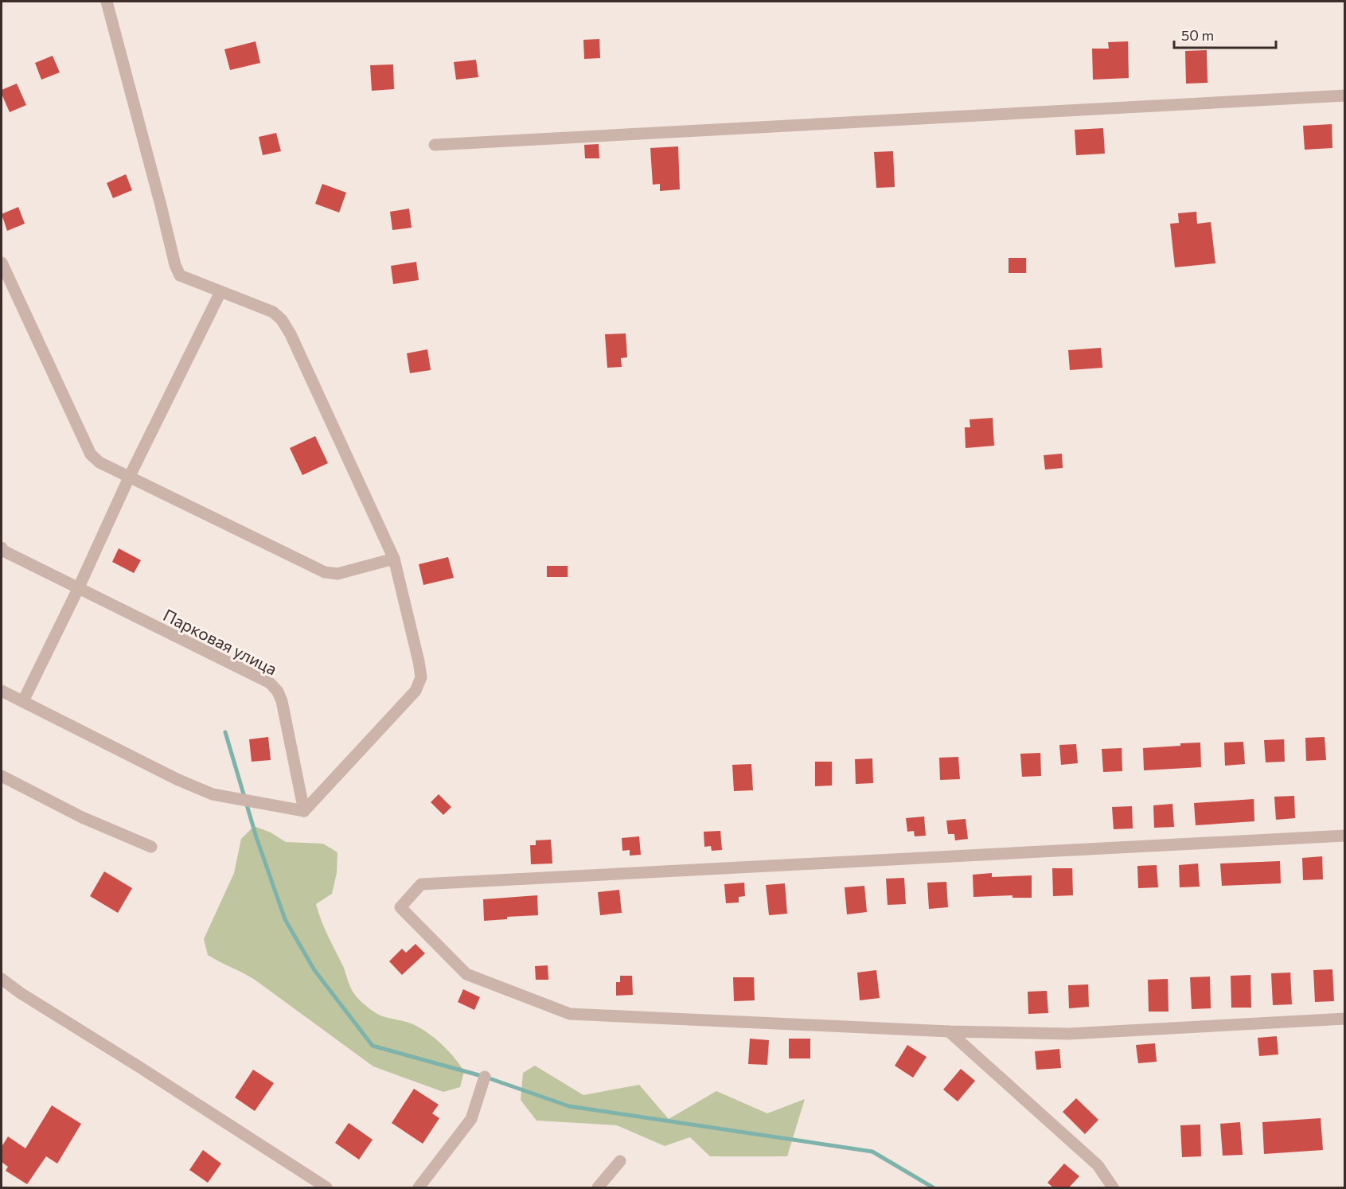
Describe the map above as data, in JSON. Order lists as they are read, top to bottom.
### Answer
{
  "streets": {
    "street": ["Парковая улица"]
  },
  "scale_bar": "50 m"
}
